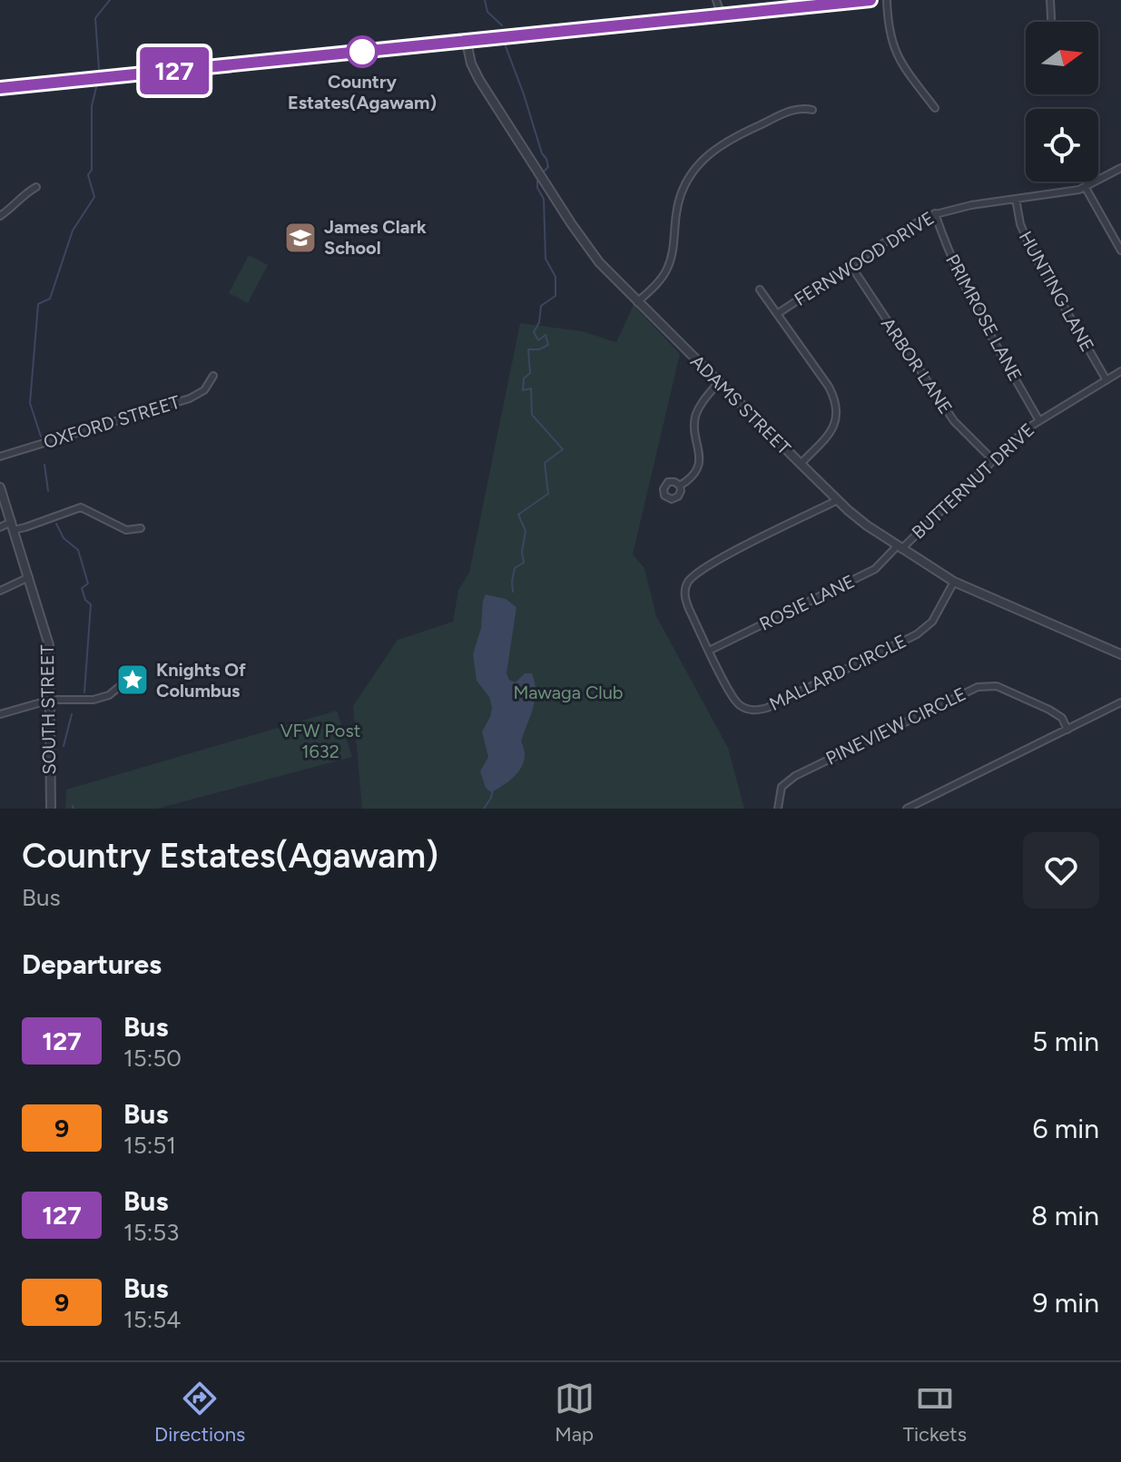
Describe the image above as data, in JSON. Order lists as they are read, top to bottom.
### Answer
{
  "streets": {
    "street": [
      "FERNWOOD DRIVE",
      "HUNTING LANE",
      "PRIMROSE LANE",
      "ARBOR LANE",
      "ADAMS STREET",
      "OXFORD STREET",
      "BUTTERNUT DRIVE",
      "ROSIE LANE",
      "MALLARD CIRCLE",
      "SOUTH STREET",
      "PINEVIEW CIRCLE"
    ]
  },
  "crossings": [
    ["FERNWOOD DRIVE", "HUNTING LANE"],
    ["FERNWOOD DRIVE", "PRIMROSE LANE"],
    ["FERNWOOD DRIVE", "ARBOR LANE"],
    ["HUNTING LANE", "BUTTERNUT DRIVE"],
    ["PRIMROSE LANE", "BUTTERNUT DRIVE"],
    ["ARBOR LANE", "BUTTERNUT DRIVE"],
    ["ADAMS STREET", "BUTTERNUT DRIVE"],
    ["ADAMS STREET", "ROSIE LANE"],
    ["ADAMS STREET", "MALLARD CIRCLE"],
    ["BUTTERNUT DRIVE", "ROSIE LANE"],
    ["ROSIE LANE", "MALLARD CIRCLE"]
  ],
  "parks": ["Mawaga Club", "VFW Post 1632"],
  "places": {
    "other": ["Country Estates(Agawam)"],
    "school or university": ["James Clark School"],
    "place": ["Knights Of Columbus"]
  },
  "lines": ["bus line 127"],
  "north": "right",
  "page": {
    "on_map": "127",
    "heading": [
      ["Country Estates(Agawam)", "Bus"],
      "Departures"
    ],
    "list": [
      {
        "mark": "127",
        "name": "Bus",
        "note": "15:50",
        "value": "5 min"
      },
      {
        "mark": "9",
        "name": "Bus",
        "note": "15:51",
        "value": "6 min"
      },
      {
        "mark": "127",
        "name": "Bus",
        "note": "15:53",
        "value": "8 min"
      },
      {
        "mark": "9",
        "name": "Bus",
        "note": "15:54",
        "value": "9 min"
      }
    ],
    "tabs": ["Directions", "Map", "Tickets"]
  }
}
